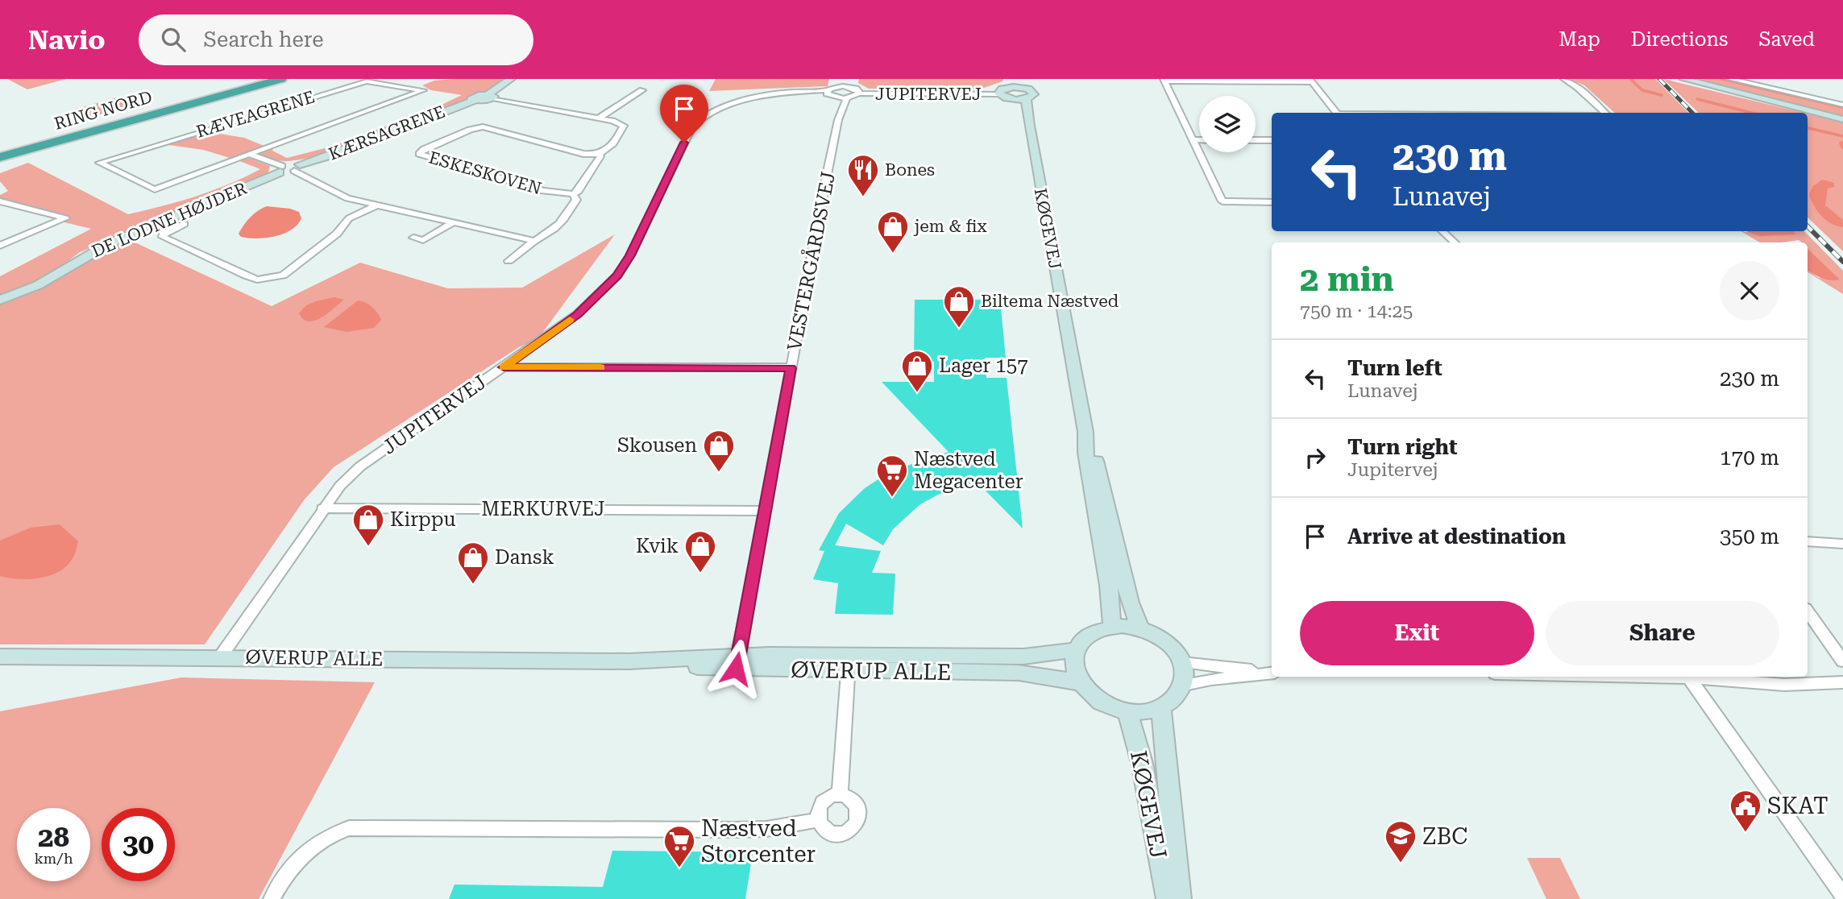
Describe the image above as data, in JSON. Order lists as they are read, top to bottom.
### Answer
{
  "streets": {
    "highway": ["RING NORD"],
    "street": [
      "JUPITERVEJ",
      "RÆVEAGRENE",
      "KÆRSAGRENE",
      "ESKESKOVEN",
      "DE LODNE HØJDER",
      "KØGEVEJ",
      "VESTERGÅRDSVEJ",
      "MERKURVEJ",
      "ØVERUP ALLE"
    ]
  },
  "crossings": [
    ["JUPITERVEJ", "MERKURVEJ"],
    ["JUPITERVEJ", "ØVERUP ALLE"],
    ["RÆVEAGRENE", "KÆRSAGRENE"],
    ["RÆVEAGRENE", "DE LODNE HØJDER"],
    ["KÆRSAGRENE", "DE LODNE HØJDER"],
    ["KØGEVEJ", "ØVERUP ALLE"],
    ["VESTERGÅRDSVEJ", "MERKURVEJ"],
    ["VESTERGÅRDSVEJ", "ØVERUP ALLE"]
  ],
  "places": {
    "restaurant": ["Bones"],
    "shop": [
      "jem & fix",
      "Biltema Næstved",
      "Lager 157",
      "Skousen",
      "Kirppu",
      "Kvik",
      "Dansk"
    ],
    "supermarket": ["Næstved Megacenter", "Næstved Storcenter"],
    "public building": ["SKAT"],
    "school or university": ["ZBC"]
  },
  "page": {
    "header": "Navio",
    "search": "Search here",
    "nav": ["Map", "Directions", "Saved"],
    "turn": ["230 m", "Lunavej"],
    "heading": ["2 min", "750 m · 14:25"],
    "list": [
      {
        "name": "Turn left",
        "note": "Lunavej",
        "value": "230 m"
      },
      {
        "name": "Turn right",
        "note": "Jupitervej",
        "value": "170 m"
      },
      {
        "name": "Arrive at destination",
        "value": "350 m"
      }
    ],
    "buttons": ["Exit", "Share"],
    "speed": "28 km/h",
    "limit": "30"
  }
}
